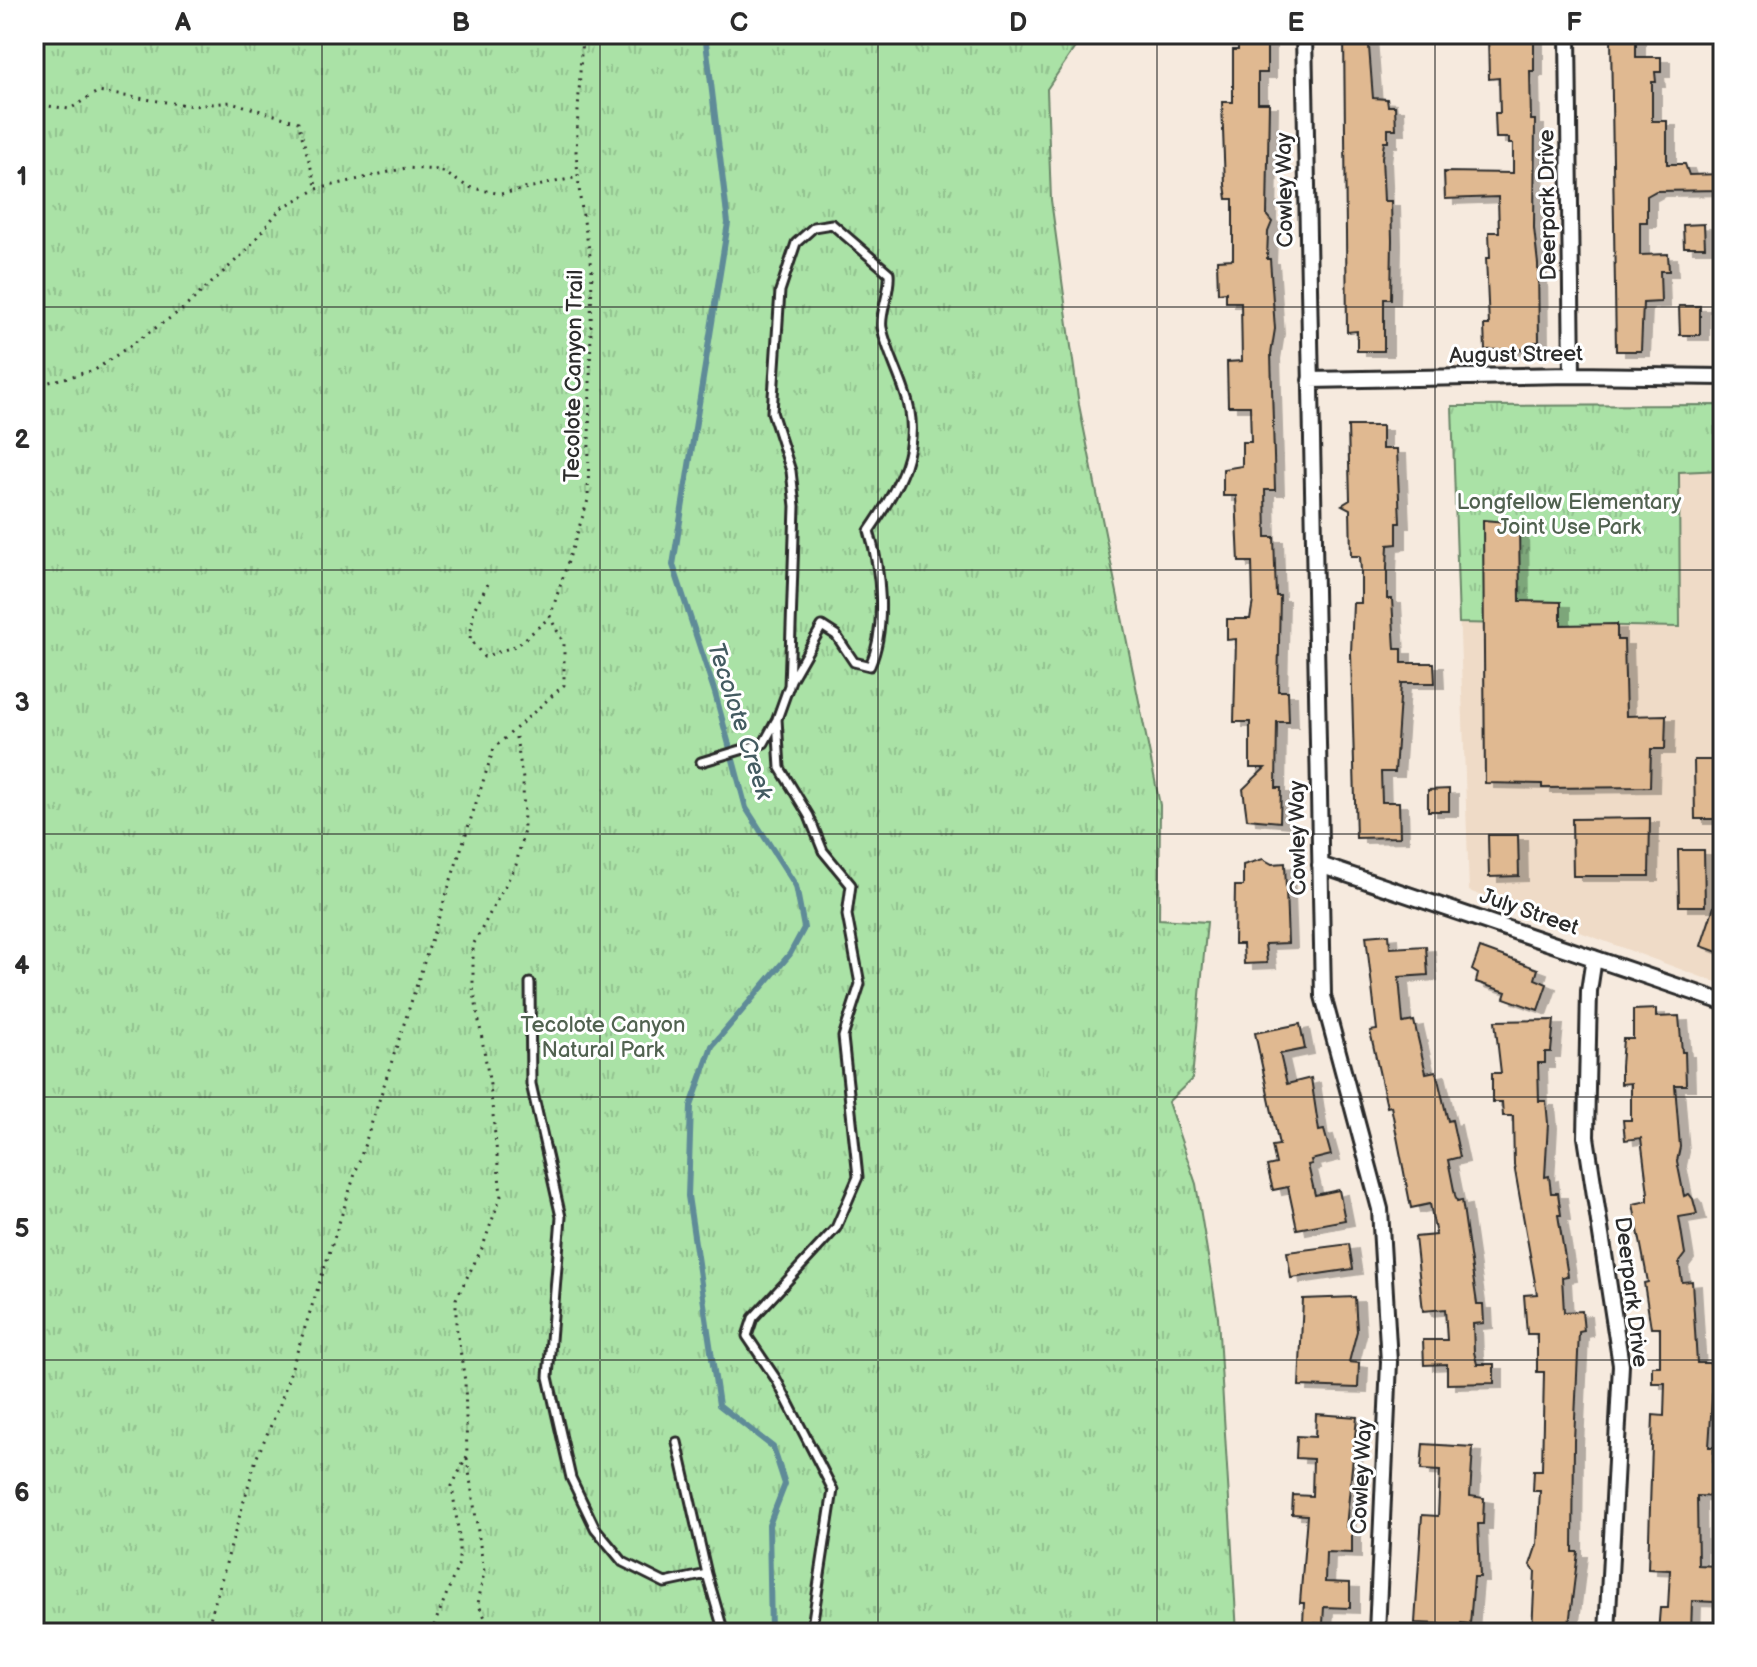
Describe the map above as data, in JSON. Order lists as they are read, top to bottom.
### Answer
{
  "streets": {
    "street": [
      "Cowley Way",
      "Deerpark Drive",
      "August Street",
      "July Street"
    ],
    "path": ["Tecolote Canyon Trail"]
  },
  "crossings": [
    ["Cowley Way", "August Street"],
    ["Cowley Way", "July Street"],
    ["Deerpark Drive", "August Street"],
    ["Deerpark Drive", "July Street"]
  ],
  "water": ["Tecolote Creek"],
  "parks": ["Longfellow Elementary Joint Use Park", "Tecolote Canyon Natural Park"],
  "grid": {
    "columns": [
      "A",
      "B",
      "C",
      "D",
      "E",
      "F"
    ],
    "rows": [
      "1",
      "2",
      "3",
      "4",
      "5",
      "6"
    ]
  }
}
